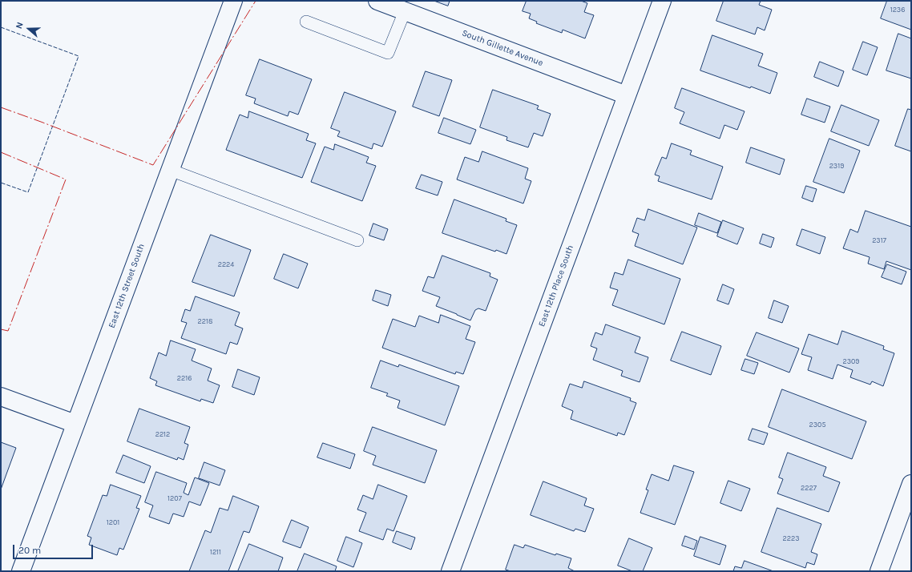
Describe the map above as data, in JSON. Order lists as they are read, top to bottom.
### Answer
{
  "streets": {
    "street": ["South Gillette Avenue", "East 12th Street South", "East 12th Place South"]
  },
  "crossings": [
    ["South Gillette Avenue", "East 12th Place South"]
  ],
  "house_numbers": [
    "1236",
    "2319",
    "2317",
    "2224",
    "2218",
    "2309",
    "2216",
    "2305",
    "2212",
    "2227",
    "1207",
    "1201",
    "2223",
    "1211"
  ],
  "scale_bar": "20 m",
  "north": "left"
}
